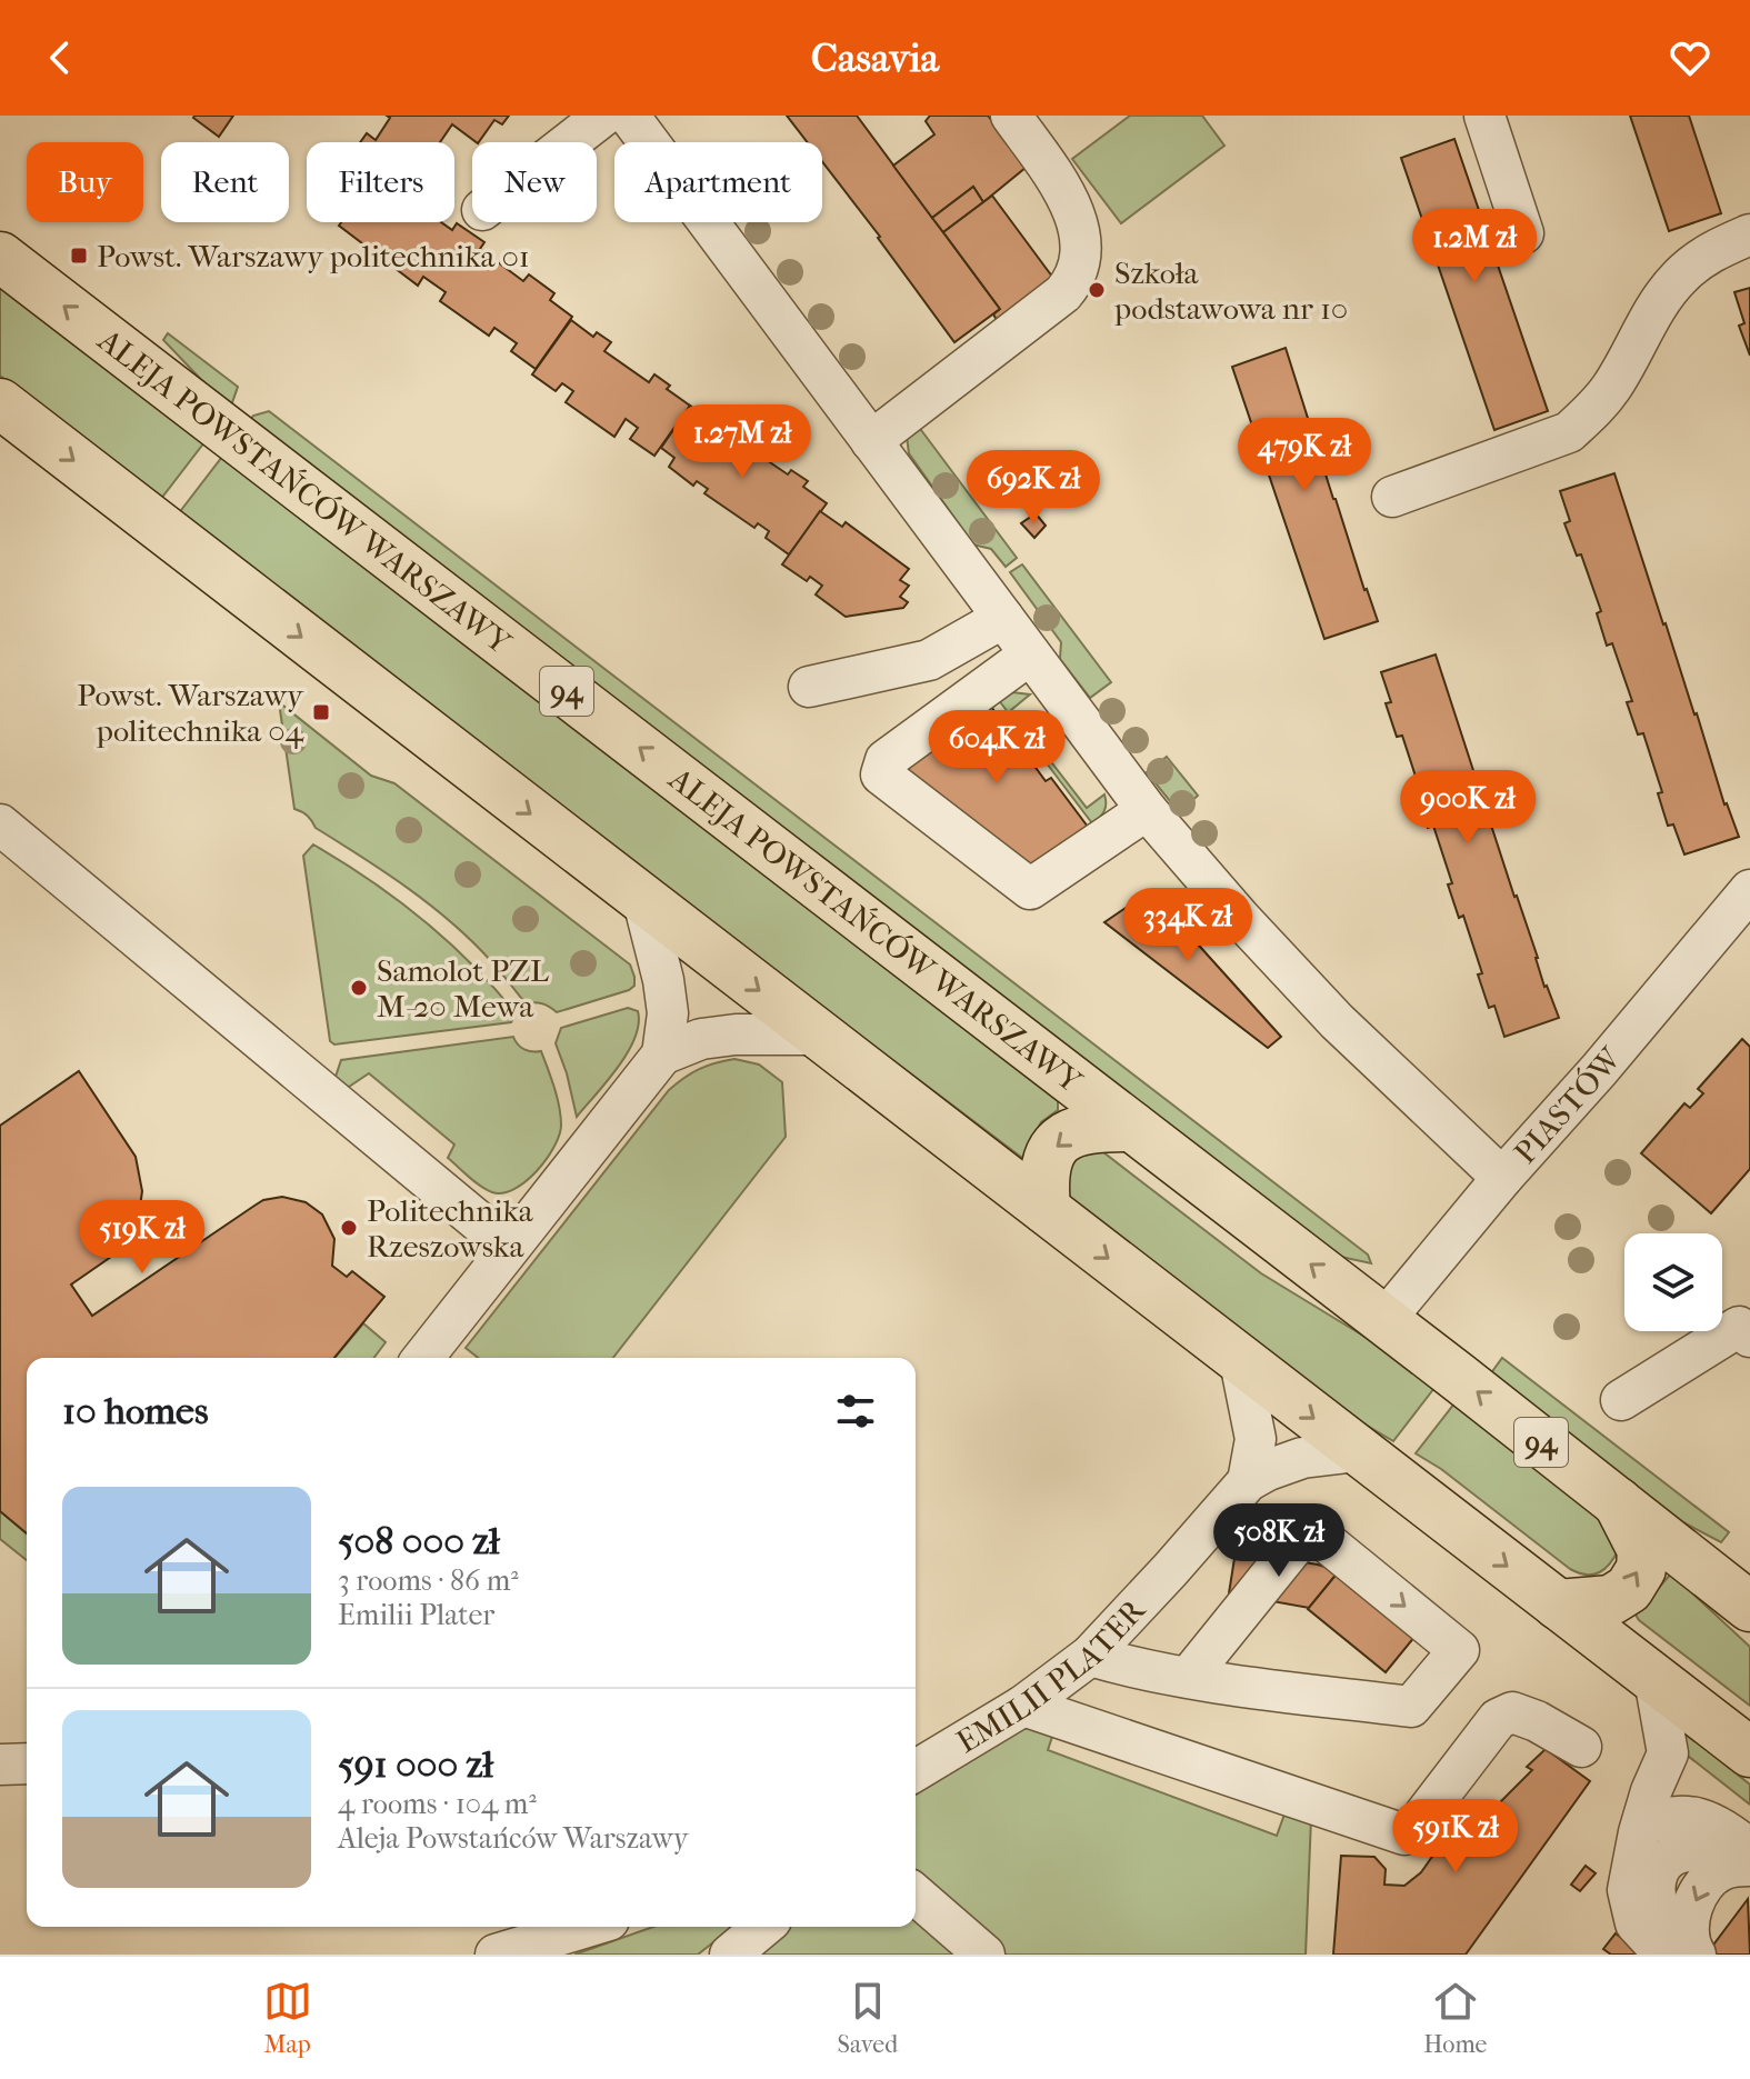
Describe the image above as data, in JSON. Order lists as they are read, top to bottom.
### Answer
{
  "streets": {
    "main road": ["ALEJA POWSTAŃCÓW WARSZAWY", "94"],
    "street": ["PIASTÓW", "EMILII PLATER"]
  },
  "crossings": [
    ["ALEJA POWSTAŃCÓW WARSZAWY", "PIASTÓW"]
  ],
  "places": {
    "transit": ["Powst. Warszawy politechnika 01", "Powst. Warszawy politechnika 04"],
    "other": ["Szkoła podstawowa nr 10", "Samolot PZL M-20 Mewa", "Politechnika Rzeszowska"]
  },
  "page": {
    "header": "Casavia",
    "chip": [
      "Buy",
      "Rent",
      "Filters",
      "New",
      "Apartment"
    ],
    "price": [
      "1.2M zł",
      "1.27M zł",
      "479K zł",
      "692K zł",
      "604K zł",
      "900K zł",
      "334K zł",
      "519K zł",
      "508K zł",
      "591K zł"
    ],
    "heading": "10 homes",
    "list": [
      {
        "name": "508 000 zł",
        "note": "3 rooms · 86 m² · Emilii Plater"
      },
      {
        "name": "591 000 zł",
        "note": "4 rooms · 104 m² · Aleja Powstańców Warszawy"
      }
    ],
    "tabs": ["Map", "Saved", "Home"]
  }
}
